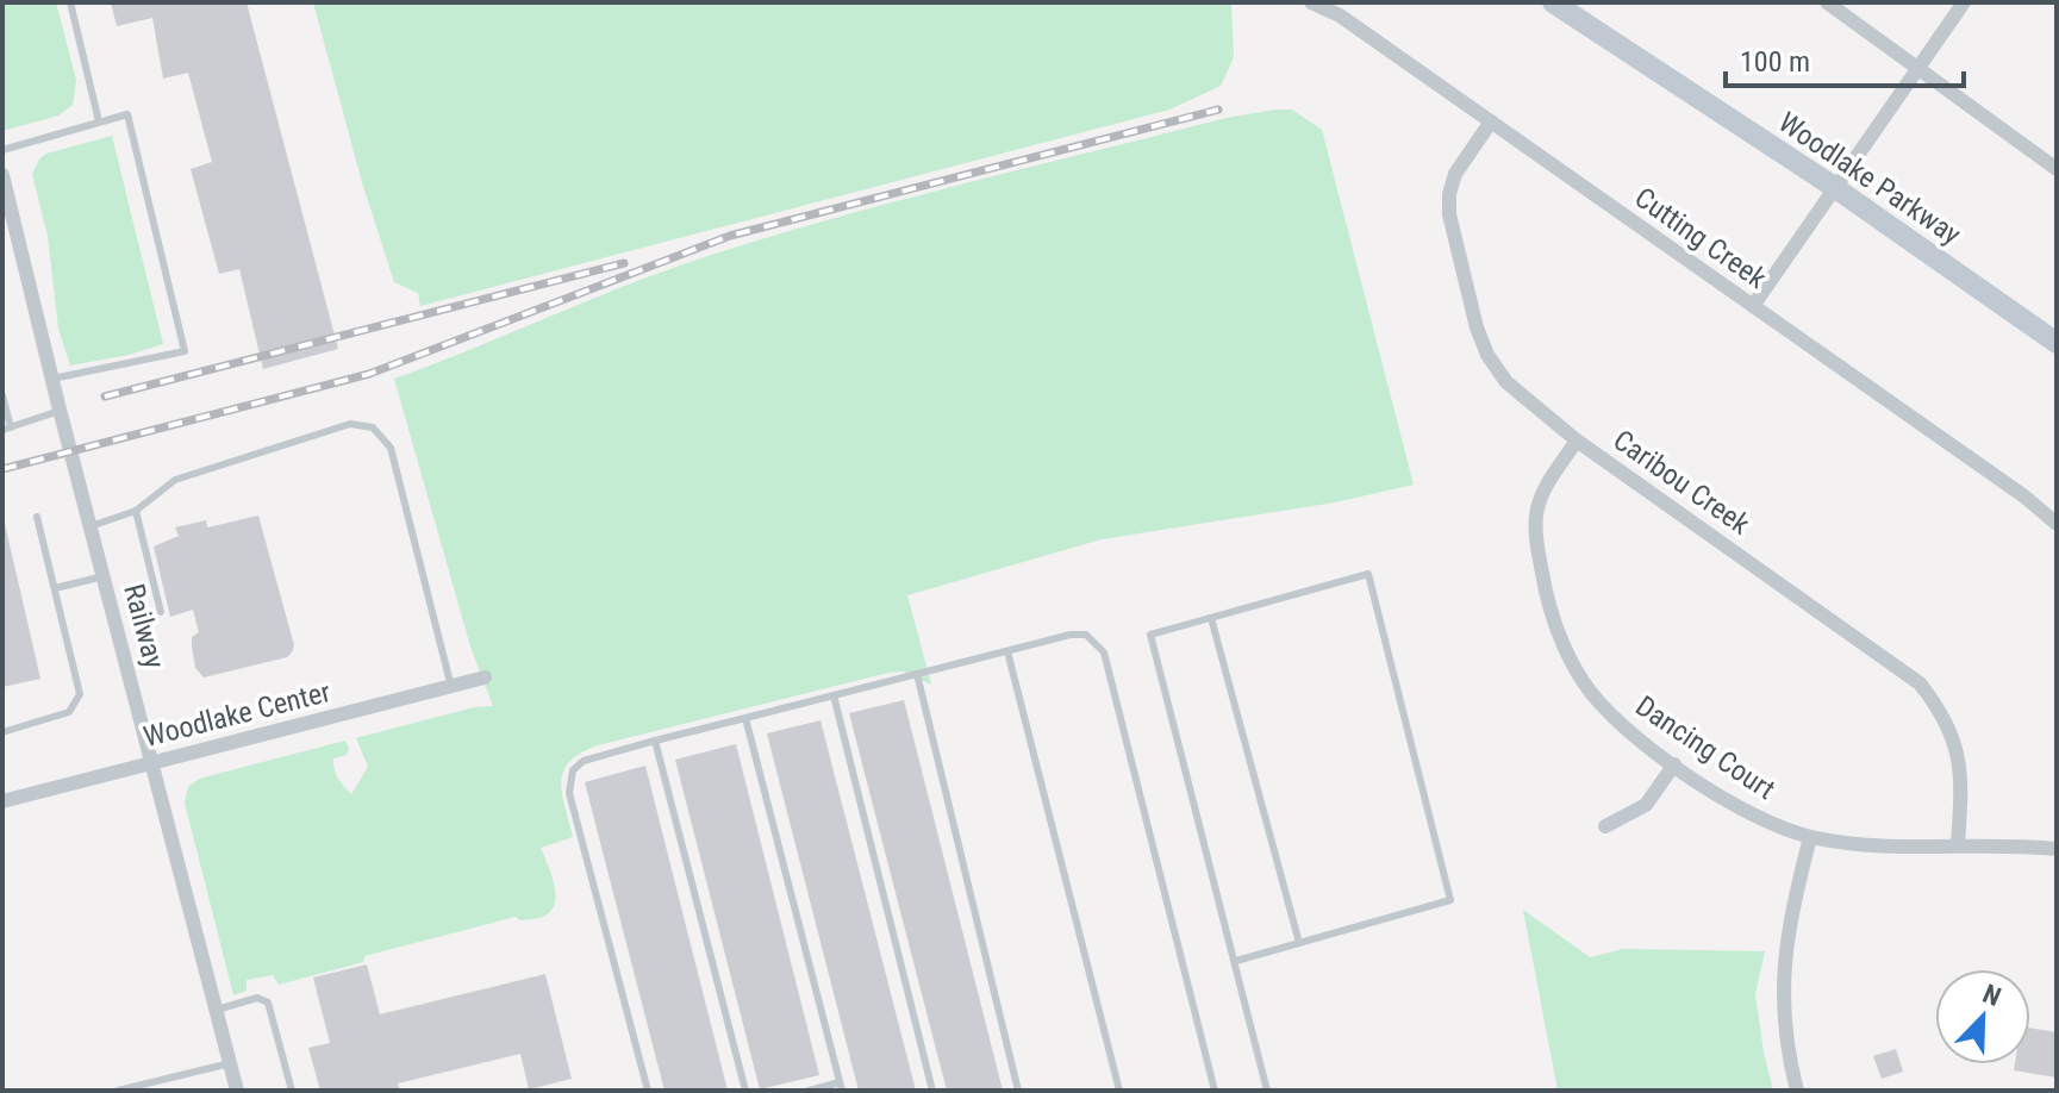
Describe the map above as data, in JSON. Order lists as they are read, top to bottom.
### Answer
{
  "streets": {
    "street": [
      "Woodlake Parkway",
      "Cutting Creek",
      "Caribou Creek",
      "Railway",
      "Woodlake Center",
      "Dancing Court"
    ]
  },
  "crossings": [
    ["Cutting Creek", "Caribou Creek"],
    ["Caribou Creek", "Dancing Court"],
    ["Railway", "Woodlake Center"]
  ],
  "scale_bar": "100 m",
  "north": "top right"
}
